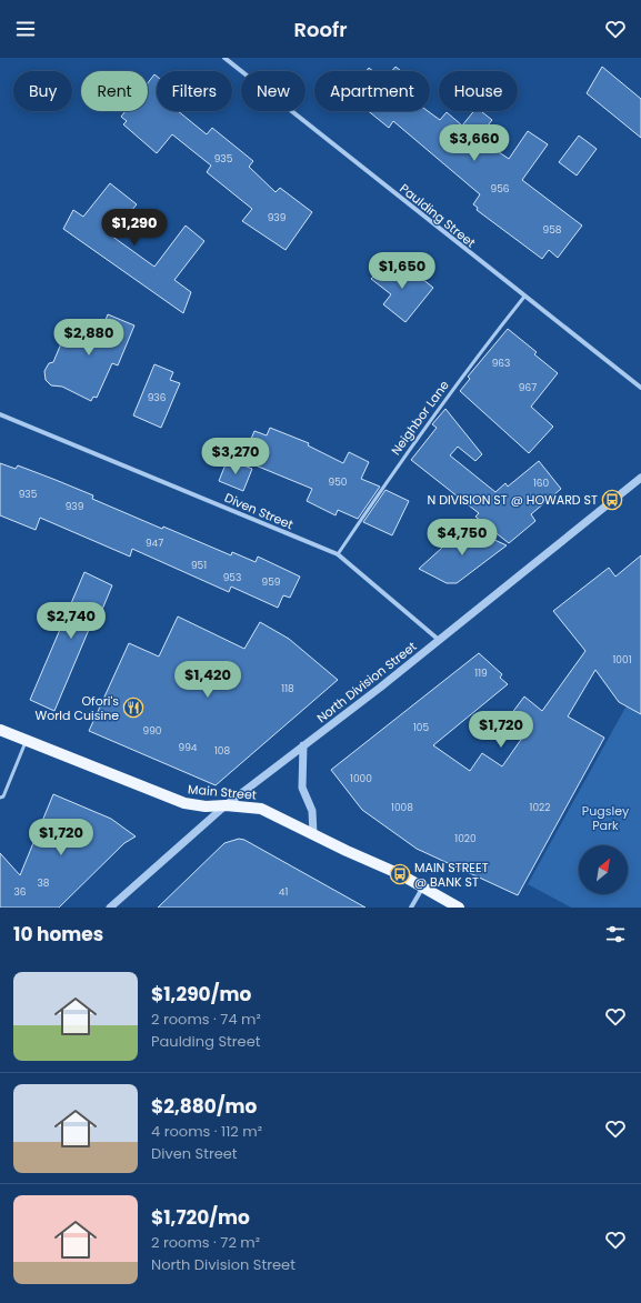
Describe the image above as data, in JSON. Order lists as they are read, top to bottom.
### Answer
{
  "streets": {
    "main road": ["Main Street"],
    "street": ["Paulding Street", "Diven Street", "North Division Street"],
    "lane": ["Neighbor Lane"]
  },
  "crossings": [
    ["Paulding Street", "Neighbor Lane"],
    ["Neighbor Lane", "Diven Street"],
    ["Diven Street", "North Division Street"],
    ["North Division Street", "Main Street"]
  ],
  "parks": ["Pugsley Park"],
  "places": {
    "bus stop": ["N DIVISION ST @ HOWARD ST", "MAIN STREET @ BANK ST"],
    "restaurant": ["Ofori's World Cuisine"]
  },
  "house_numbers": [
    "935",
    "956",
    "939",
    "958",
    "963",
    "967",
    "936",
    "950",
    "160",
    "935",
    "939",
    "947",
    "951",
    "953",
    "959",
    "1001",
    "119",
    "118",
    "105",
    "990",
    "994",
    "108",
    "1000",
    "1008",
    "1022",
    "1020",
    "38",
    "36",
    "41"
  ],
  "north": "top right",
  "page": {
    "header": "Roofr",
    "chip": [
      "Buy",
      "Rent",
      "Filters",
      "New",
      "Apartment",
      "House"
    ],
    "price": [
      "$3,660",
      "$1,290",
      "$1,650",
      "$2,880",
      "$3,270",
      "$4,750",
      "$2,740",
      "$1,420",
      "$1,720",
      "$1,720"
    ],
    "heading": "10 homes",
    "list": [
      {
        "name": "$1,290/mo",
        "note": "2 rooms · 74 m² · Paulding Street"
      },
      {
        "name": "$2,880/mo",
        "note": "4 rooms · 112 m² · Diven Street"
      },
      {
        "name": "$1,720/mo",
        "note": "2 rooms · 72 m² · North Division Street"
      }
    ]
  }
}
